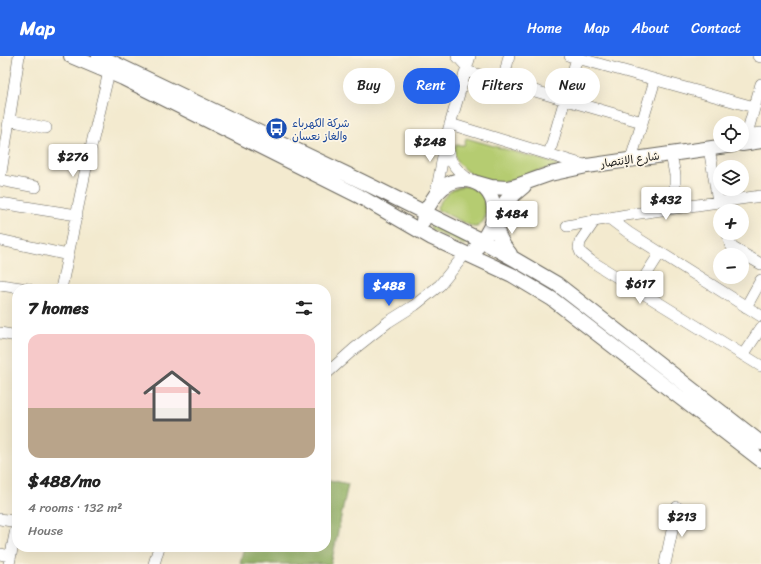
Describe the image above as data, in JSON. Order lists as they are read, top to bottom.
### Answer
{
  "streets": {
    "main road": ["شارع الإنتصار"]
  },
  "places": {
    "bus stop": ["شركة الكهرباء والغاز نعسان"]
  },
  "page": {
    "header": "Map",
    "nav": [
      "Home",
      "Map",
      "About",
      "Contact"
    ],
    "chip": [
      "Buy",
      "Rent",
      "Filters",
      "New"
    ],
    "map_buttons": ["+", "−"],
    "price": [
      "$248",
      "$276",
      "$432",
      "$484",
      "$617",
      "$488",
      "$213"
    ],
    "heading": "7 homes",
    "list": [
      {
        "name": "$488/mo",
        "note": "4 rooms · 132 m² · House"
      }
    ]
  }
}
